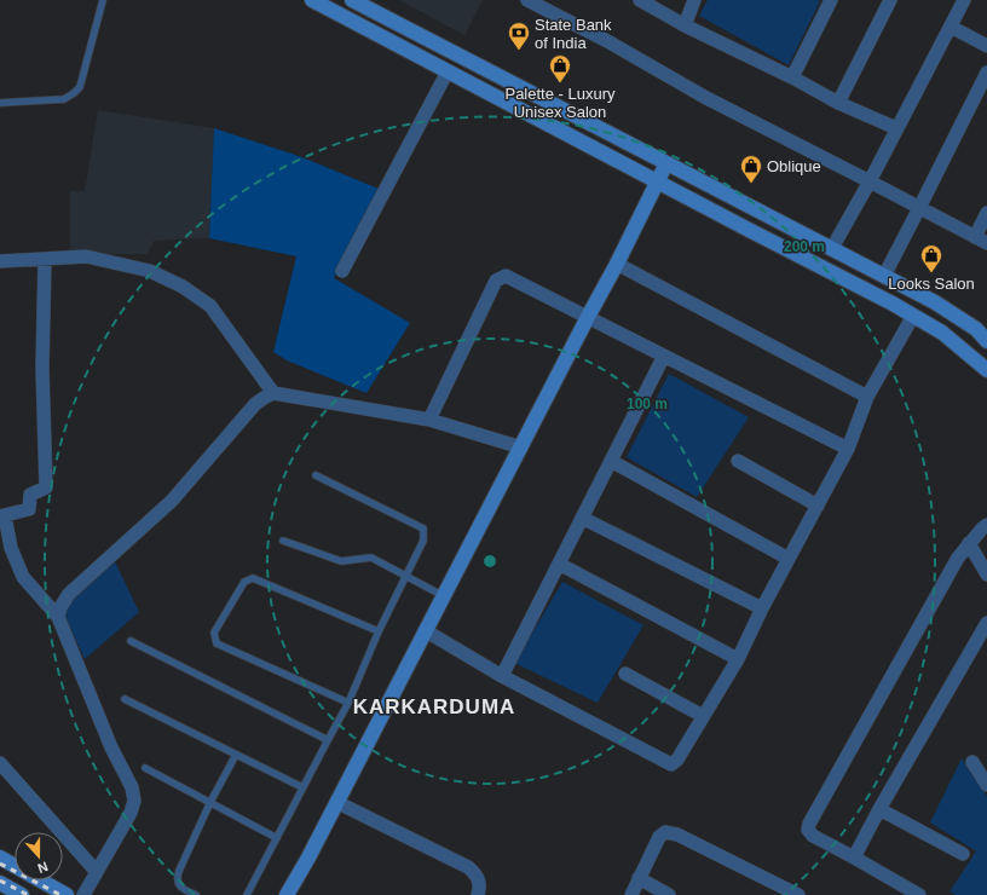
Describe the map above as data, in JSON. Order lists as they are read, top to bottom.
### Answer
{
  "districts": ["KARKARDUMA"],
  "places": {
    "bank": ["State Bank of India"],
    "shop": ["Palette - Luxury Unisex Salon", "Oblique", "Looks Salon"]
  },
  "north": "bottom",
  "rings": ["200 m", "100 m"]
}
